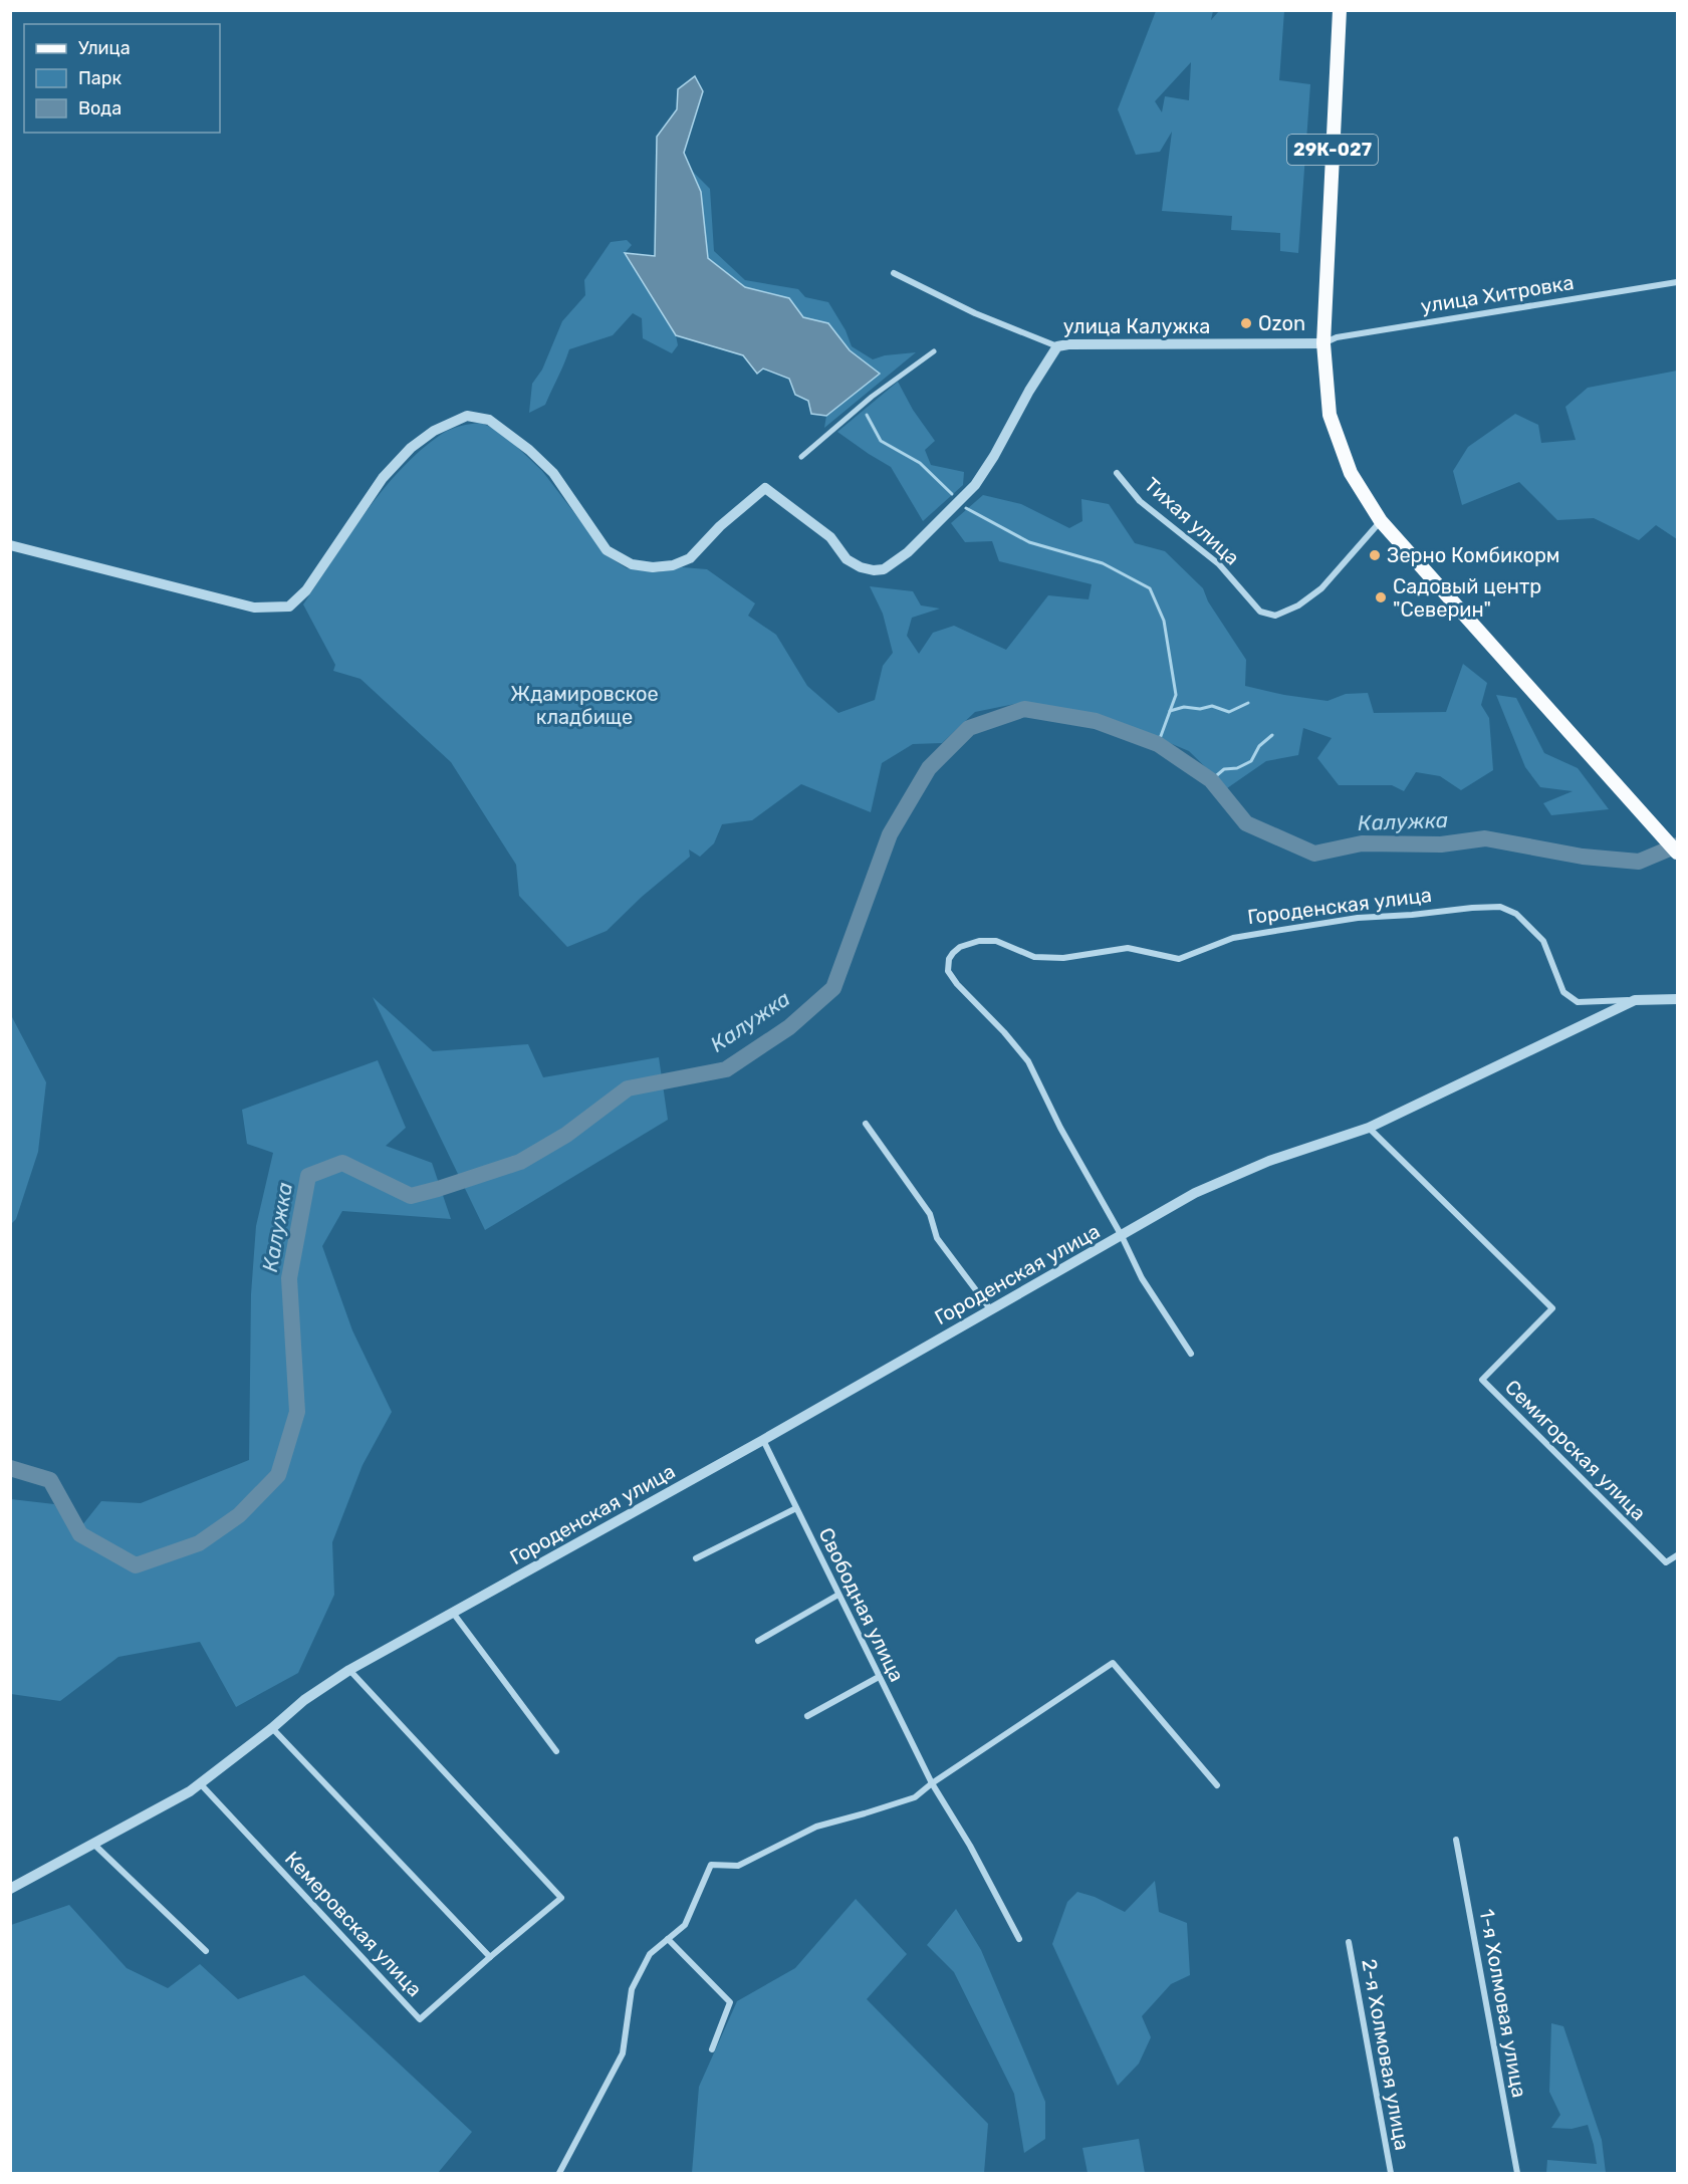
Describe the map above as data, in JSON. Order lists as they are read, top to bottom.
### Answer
{
  "streets": {
    "main road": ["29К-027"],
    "street": [
      "улица Хитровка",
      "улица Калужка",
      "Тихая улица",
      "Городенская улица",
      "Семигорская улица",
      "Свободная улица",
      "Кемеровская улица",
      "1-я Холмовая улица",
      "2-я Холмовая улица"
    ]
  },
  "crossings": [
    ["29К-027", "улица Хитровка"],
    ["29К-027", "улица Калужка"],
    ["улица Хитровка", "улица Калужка"],
    ["Городенская улица", "Семигорская улица"],
    ["Городенская улица", "Свободная улица"],
    ["Городенская улица", "Кемеровская улица"]
  ],
  "water": ["Калужка"],
  "parks": ["Ждамировское кладбище"],
  "places": ["Ozon", "Зерно Комбикорм", "Садовый центр \"Северин\""],
  "legend": ["Улица", "Парк", "Вода"]
}
